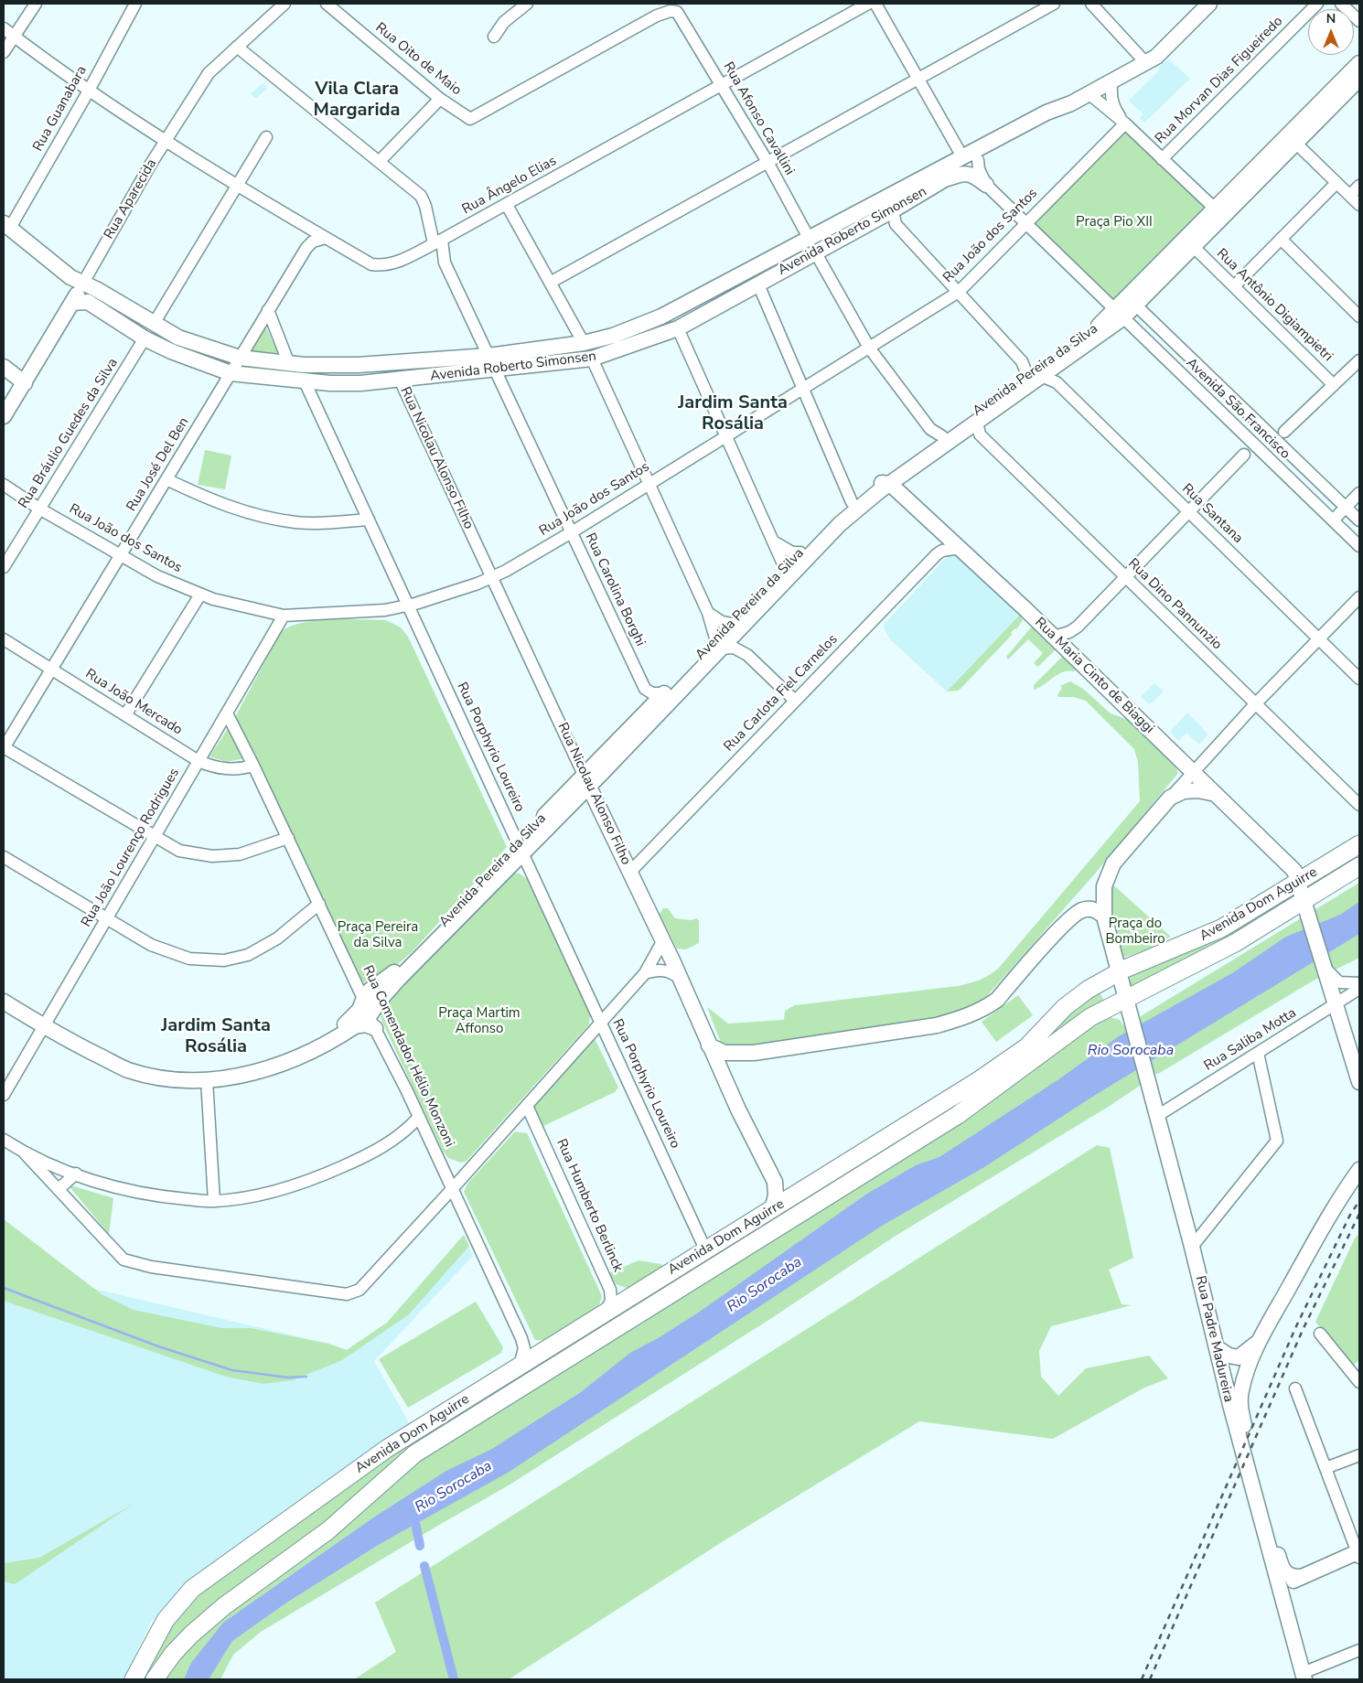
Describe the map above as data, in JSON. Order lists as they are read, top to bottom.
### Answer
{
  "streets": {
    "highway": ["Avenida Dom Aguirre"],
    "main road": [
      "Rua Aparecida",
      "Avenida Roberto Simonsen",
      "Avenida Pereira da Silva",
      "Rua Nicolau Alonso Filho",
      "Rua Maria Cinto de Biaggi",
      "Rua Padre Madureira"
    ],
    "street": [
      "Rua Oito de Maio",
      "Rua Morvan Dias Figueiredo",
      "Rua Guanabara",
      "Rua Afonso Cavallini",
      "Rua Ângelo Elias",
      "Rua João dos Santos",
      "Rua Antônio Digiampietri",
      "Avenida São Francisco",
      "Rua Bráulio Guedes da Silva",
      "Rua José Del Ben",
      "Rua Santana",
      "Rua Carolina Borghi",
      "Rua Dino Pannunzio",
      "Rua Carlota Fiel Carnelos",
      "Rua João Mercado",
      "Rua Porphyrio Loureiro",
      "Rua João Lourenço Rodrigues",
      "Rua Saliba Motta",
      "Rua Comendador Hélio Monzoni",
      "Rua Humberto Berlinck"
    ]
  },
  "crossings": [
    ["Rua Oito de Maio", "Rua Afonso Cavallini"],
    ["Rua Guanabara", "Rua Ângelo Elias"],
    ["Rua Guanabara", "Avenida Roberto Simonsen"],
    ["Rua Afonso Cavallini", "Rua Ângelo Elias"],
    ["Rua Afonso Cavallini", "Avenida Roberto Simonsen"],
    ["Rua Ângelo Elias", "Rua Aparecida"],
    ["Rua Ângelo Elias", "Rua Carolina Borghi"],
    ["Rua Aparecida", "Avenida Roberto Simonsen"],
    ["Avenida Roberto Simonsen", "Rua Bráulio Guedes da Silva"],
    ["Avenida Roberto Simonsen", "Rua Nicolau Alonso Filho"],
    ["Avenida Roberto Simonsen", "Rua José Del Ben"],
    ["Avenida Roberto Simonsen", "Rua Carolina Borghi"],
    ["Avenida Roberto Simonsen", "Rua Porphyrio Loureiro"],
    ["Rua João dos Santos", "Rua Bráulio Guedes da Silva"],
    ["Rua João dos Santos", "Rua Nicolau Alonso Filho"],
    ["Rua João dos Santos", "Rua José Del Ben"],
    ["Rua João dos Santos", "Rua Carolina Borghi"],
    ["Rua João dos Santos", "Rua Porphyrio Loureiro"],
    ["Rua João dos Santos", "Rua João Lourenço Rodrigues"],
    ["Rua Antônio Digiampietri", "Avenida Pereira da Silva"],
    ["Avenida Pereira da Silva", "Avenida São Francisco"],
    ["Avenida Pereira da Silva", "Rua Nicolau Alonso Filho"],
    ["Avenida Pereira da Silva", "Rua Santana"],
    ["Avenida Pereira da Silva", "Rua Carolina Borghi"],
    ["Avenida Pereira da Silva", "Rua Dino Pannunzio"],
    ["Avenida Pereira da Silva", "Rua Maria Cinto de Biaggi"],
    ["Avenida Pereira da Silva", "Rua Porphyrio Loureiro"],
    ["Avenida Pereira da Silva", "Rua João Lourenço Rodrigues"],
    ["Avenida Pereira da Silva", "Rua Comendador Hélio Monzoni"],
    ["Rua Nicolau Alonso Filho", "Rua Carlota Fiel Carnelos"],
    ["Rua Nicolau Alonso Filho", "Avenida Dom Aguirre"],
    ["Rua José Del Ben", "Rua João Mercado"],
    ["Rua Maria Cinto de Biaggi", "Rua Carlota Fiel Carnelos"],
    ["Rua Maria Cinto de Biaggi", "Avenida Dom Aguirre"],
    ["Rua Maria Cinto de Biaggi", "Rua Saliba Motta"],
    ["Rua João Mercado", "Rua João Lourenço Rodrigues"],
    ["Rua João Mercado", "Rua Comendador Hélio Monzoni"],
    ["Rua Porphyrio Loureiro", "Avenida Dom Aguirre"],
    ["Rua João Lourenço Rodrigues", "Rua Comendador Hélio Monzoni"],
    ["Avenida Dom Aguirre", "Rua Comendador Hélio Monzoni"],
    ["Avenida Dom Aguirre", "Rua Humberto Berlinck"],
    ["Avenida Dom Aguirre", "Rua Padre Madureira"],
    ["Rua Saliba Motta", "Rua Padre Madureira"]
  ],
  "districts": ["Vila Clara Margarida", "Jardim Santa Rosália", "Jardim Santa Rosália"],
  "water": ["Rio Sorocaba"],
  "parks": [
    "Praça Pio XII",
    "Praça do Bombeiro",
    "Praça Pereira da Silva",
    "Praça Martim Affonso"
  ],
  "north": "top"
}
